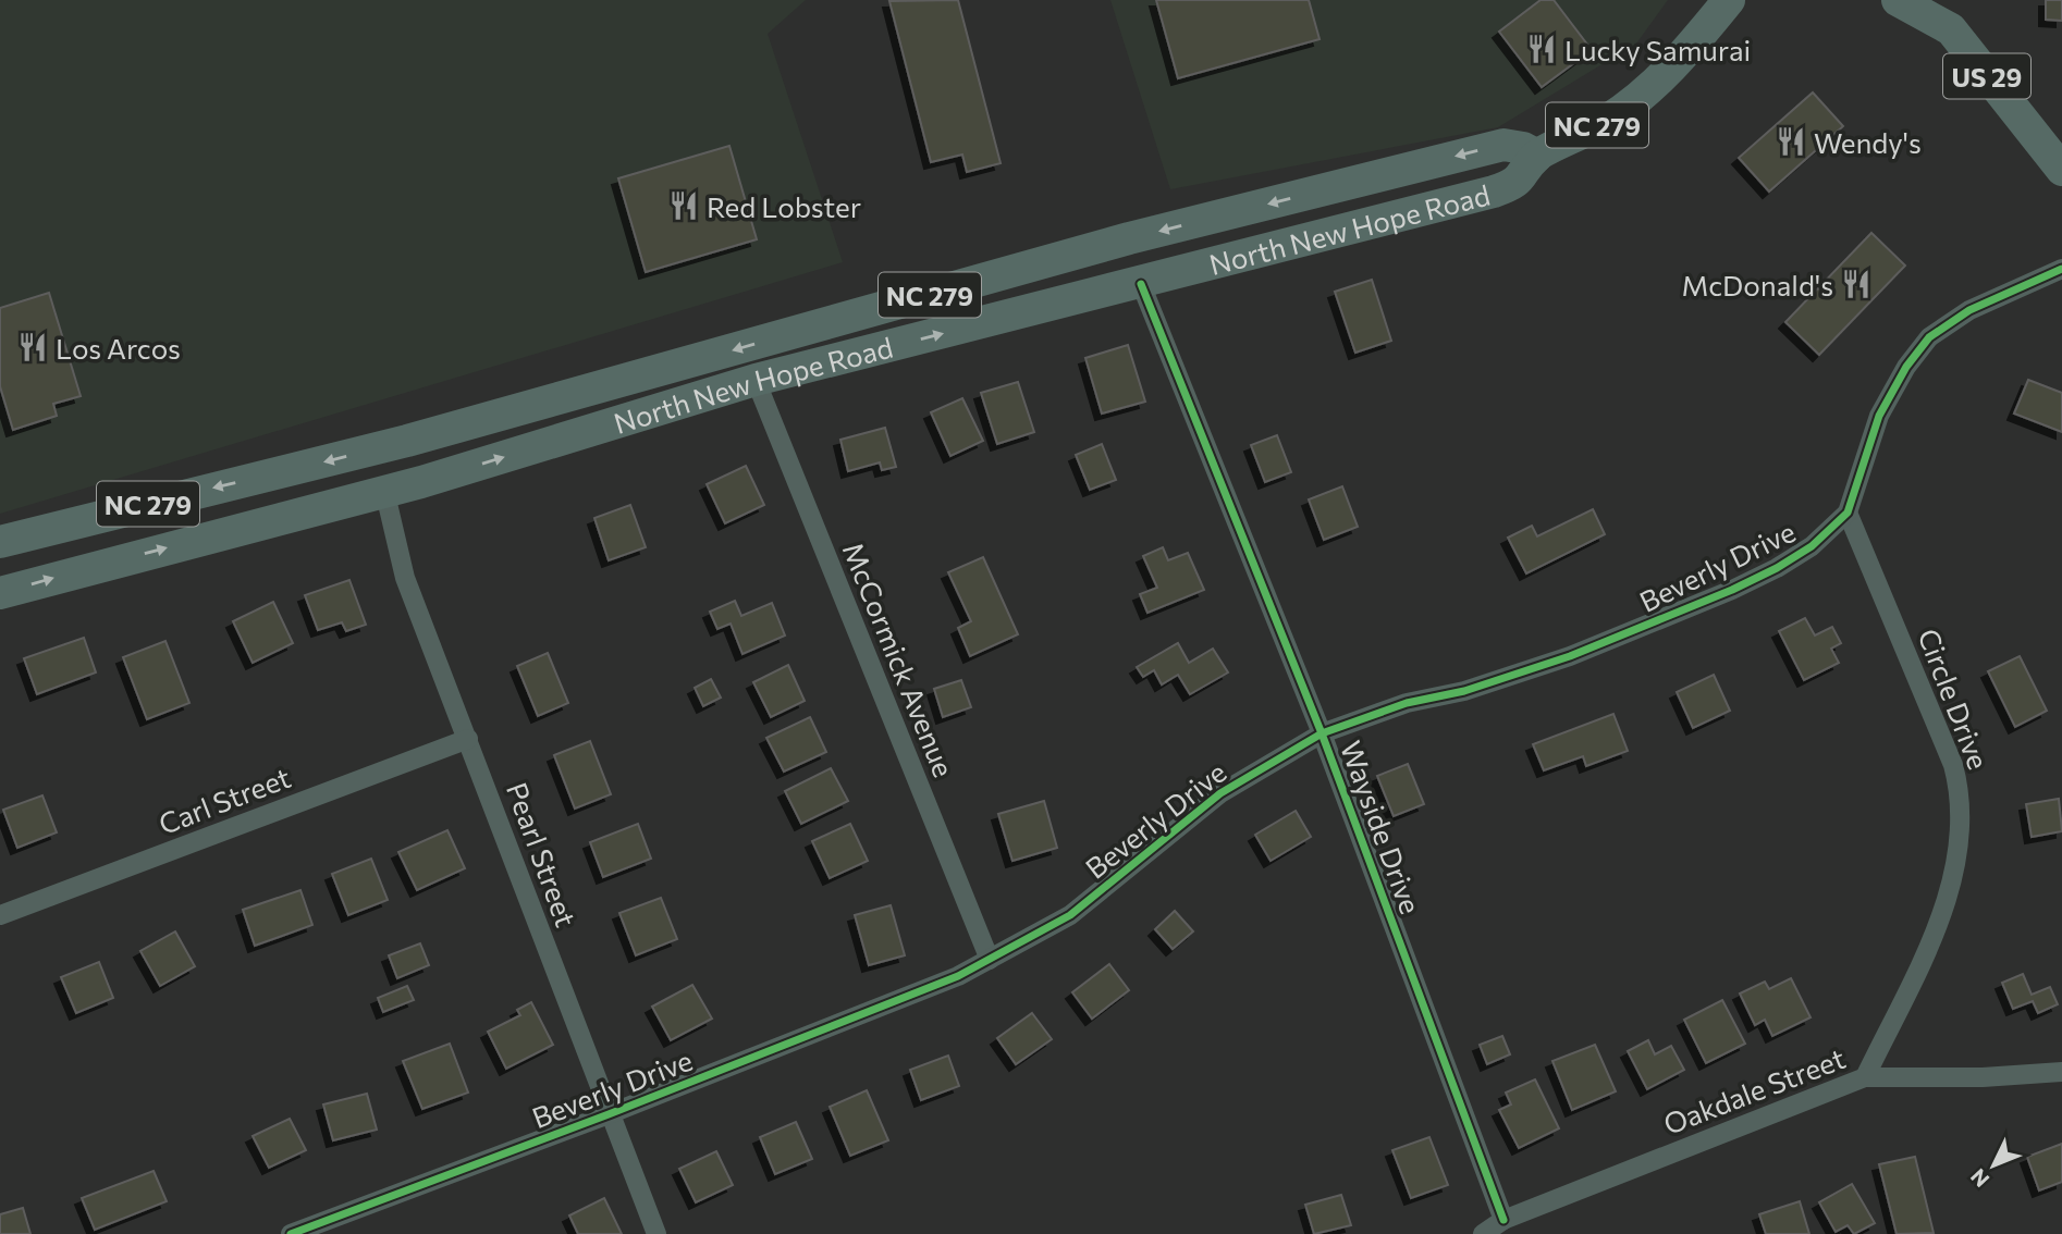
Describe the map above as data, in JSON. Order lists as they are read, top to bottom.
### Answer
{
  "streets": {
    "main road": ["US 29", "NC 279", "North New Hope Road"],
    "street": [
      "Beverly Drive",
      "McCormick Avenue",
      "Circle Drive",
      "Carl Street",
      "Wayside Drive",
      "Pearl Street",
      "Oakdale Street"
    ]
  },
  "crossings": [
    ["North New Hope Road", "McCormick Avenue"],
    ["North New Hope Road", "Wayside Drive"],
    ["North New Hope Road", "Pearl Street"],
    ["Beverly Drive", "McCormick Avenue"],
    ["Beverly Drive", "Circle Drive"],
    ["Beverly Drive", "Wayside Drive"],
    ["Beverly Drive", "Pearl Street"],
    ["Circle Drive", "Oakdale Street"],
    ["Carl Street", "Pearl Street"],
    ["Wayside Drive", "Oakdale Street"]
  ],
  "places": {
    "restaurant": [
      "Lucky Samurai",
      "Wendy's",
      "Red Lobster",
      "McDonald's",
      "Los Arcos"
    ]
  },
  "north": "bottom left"
}
